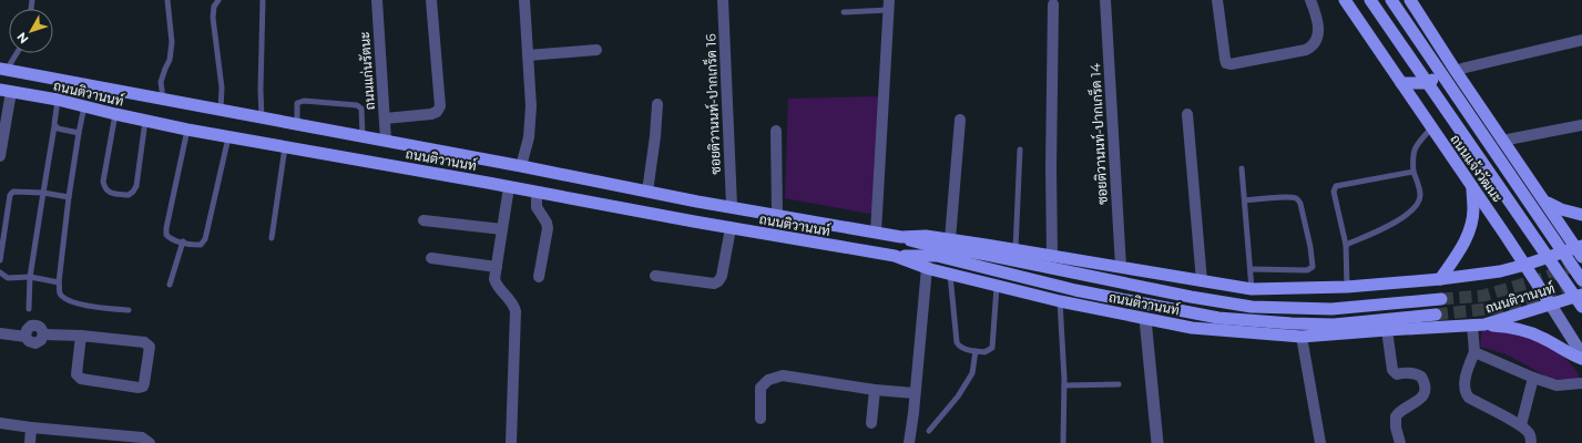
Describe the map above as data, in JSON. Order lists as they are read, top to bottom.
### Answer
{
  "streets": {
    "main road": ["ถนนติวานนท์", "ถนนแจ้งวัฒนะ"],
    "street": ["ถนนแก่นรัตนะ", "ซอยติวานนท์-ปากเกร็ด 16", "ซอยติวานนท์-ปากเกร็ด 14"]
  },
  "crossings": [
    ["ถนนแก่นรัตนะ", "ถนนติวานนท์"],
    ["ถนนติวานนท์", "ซอยติวานนท์-ปากเกร็ด 16"],
    ["ถนนติวานนท์", "ซอยติวานนท์-ปากเกร็ด 14"],
    ["ถนนติวานนท์", "ถนนแจ้งวัฒนะ"]
  ],
  "north": "bottom left"
}
